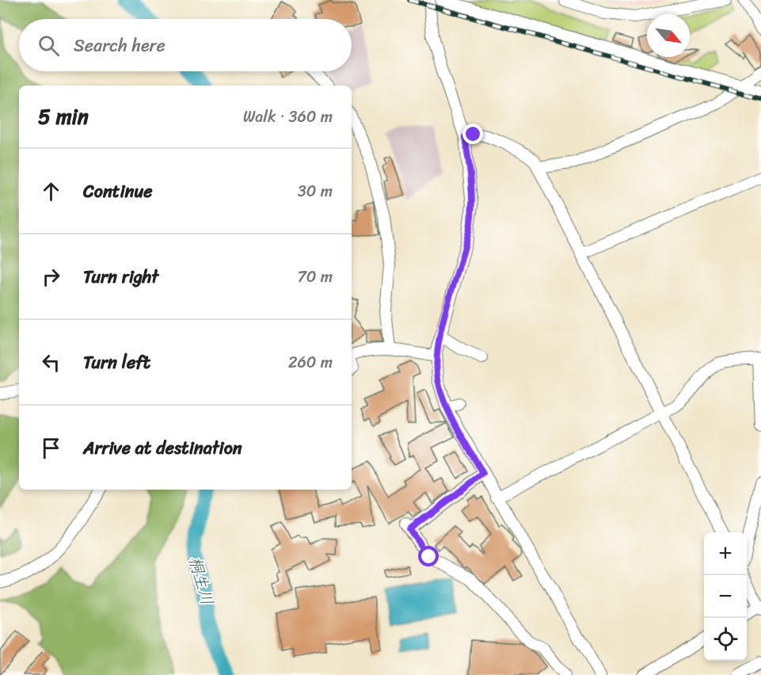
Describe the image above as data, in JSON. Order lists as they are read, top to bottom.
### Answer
{
  "water": ["桐生川"],
  "north": "bottom right",
  "page": {
    "search": "Search here",
    "heading": ["5 min", "Walk · 360 m"],
    "list": [
      ["Continue", "30 m"],
      ["Turn right", "70 m"],
      ["Turn left", "260 m"],
      "Arrive at destination"
    ],
    "map_buttons": ["+", "−"]
  }
}
